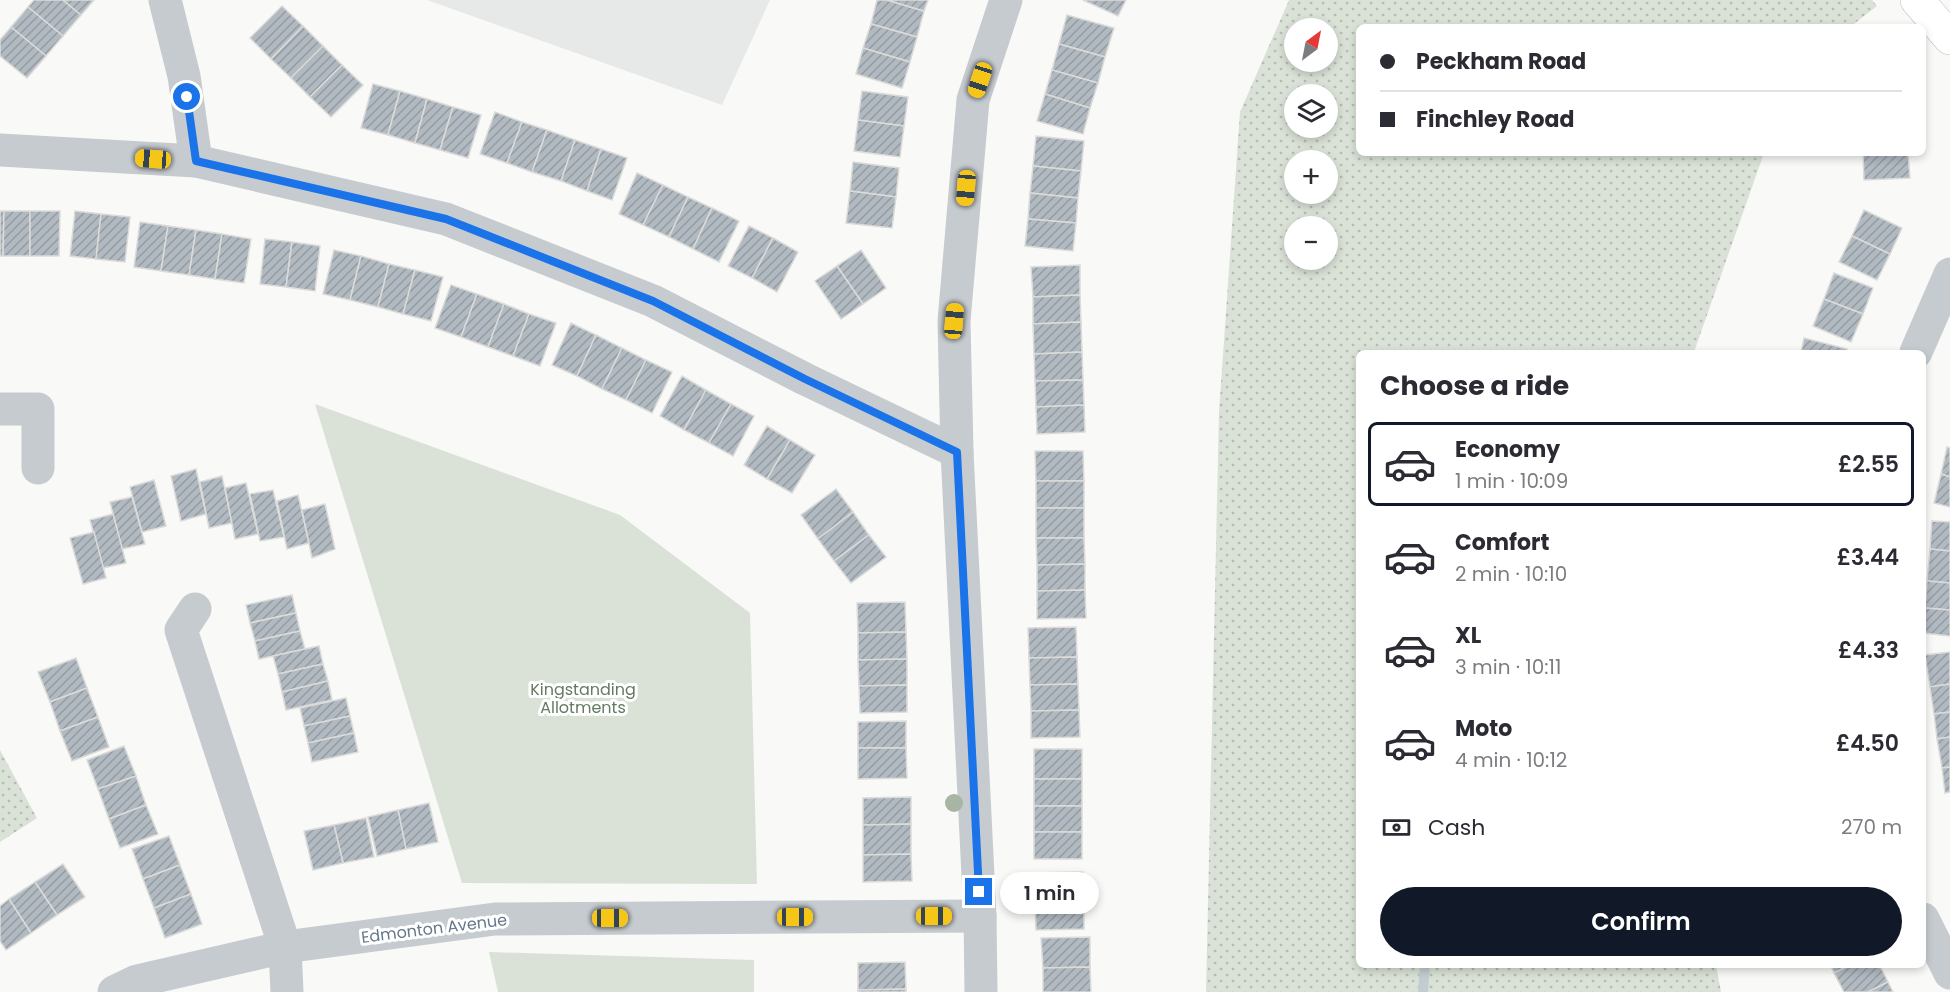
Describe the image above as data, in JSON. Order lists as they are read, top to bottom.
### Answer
{
  "streets": {
    "street": ["Edmonton Avenue"]
  },
  "parks": ["Kingstanding Allotments"],
  "north": "top right",
  "page": {
    "map_buttons": ["+", "−"],
    "banner": ["Peckham Road", "Finchley Road"],
    "heading": "Choose a ride",
    "list": [
      {
        "name": "Economy",
        "note": "1 min · 10:09",
        "value": "£2.55"
      },
      {
        "name": "Comfort",
        "note": "2 min · 10:10",
        "value": "£3.44"
      },
      {
        "name": "XL",
        "note": "3 min · 10:11",
        "value": "£4.33"
      },
      {
        "name": "Moto",
        "note": "4 min · 10:12",
        "value": "£4.50"
      }
    ],
    "pay": ["Cash", "270 m"],
    "bubble": "1 min",
    "buttons": "Confirm"
  }
}
